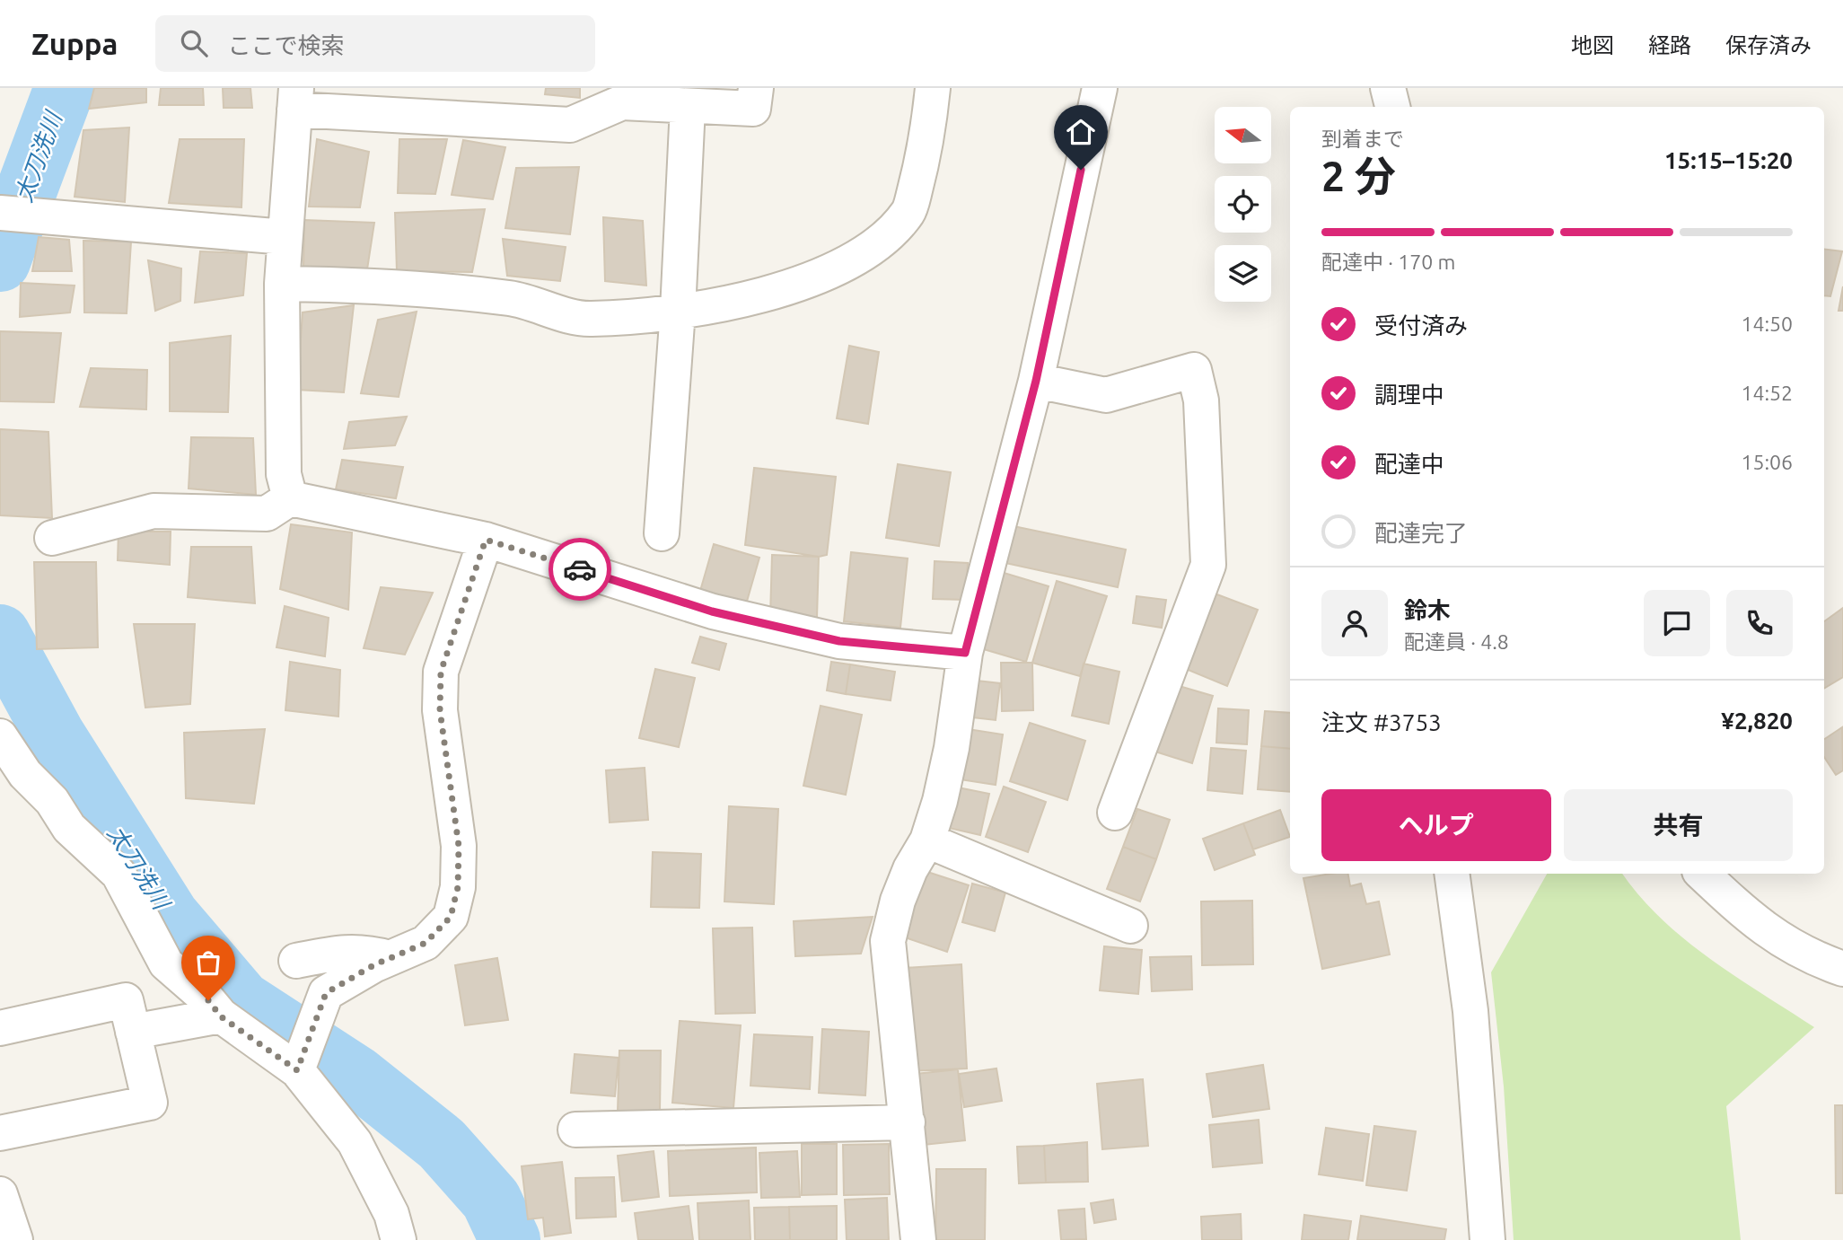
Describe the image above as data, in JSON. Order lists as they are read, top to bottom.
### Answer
{
  "water": ["太刀洗川"],
  "north": "left",
  "page": {
    "header": "Zuppa",
    "search": "ここで検索",
    "nav": ["地図", "経路", "保存済み"],
    "heading": ["2 分", "到着まで", "15:15–15:20"],
    "panel": [
      "鈴木",
      "配達員 · 4.8",
      "注文 #3753",
      "¥2,820"
    ],
    "bar": "配達中 · 170 m",
    "list": [
      ["受付済み", "14:50"],
      ["調理中", "14:52"],
      ["配達中", "15:06"],
      "配達完了"
    ],
    "buttons": ["ヘルプ", "共有"]
  }
}
